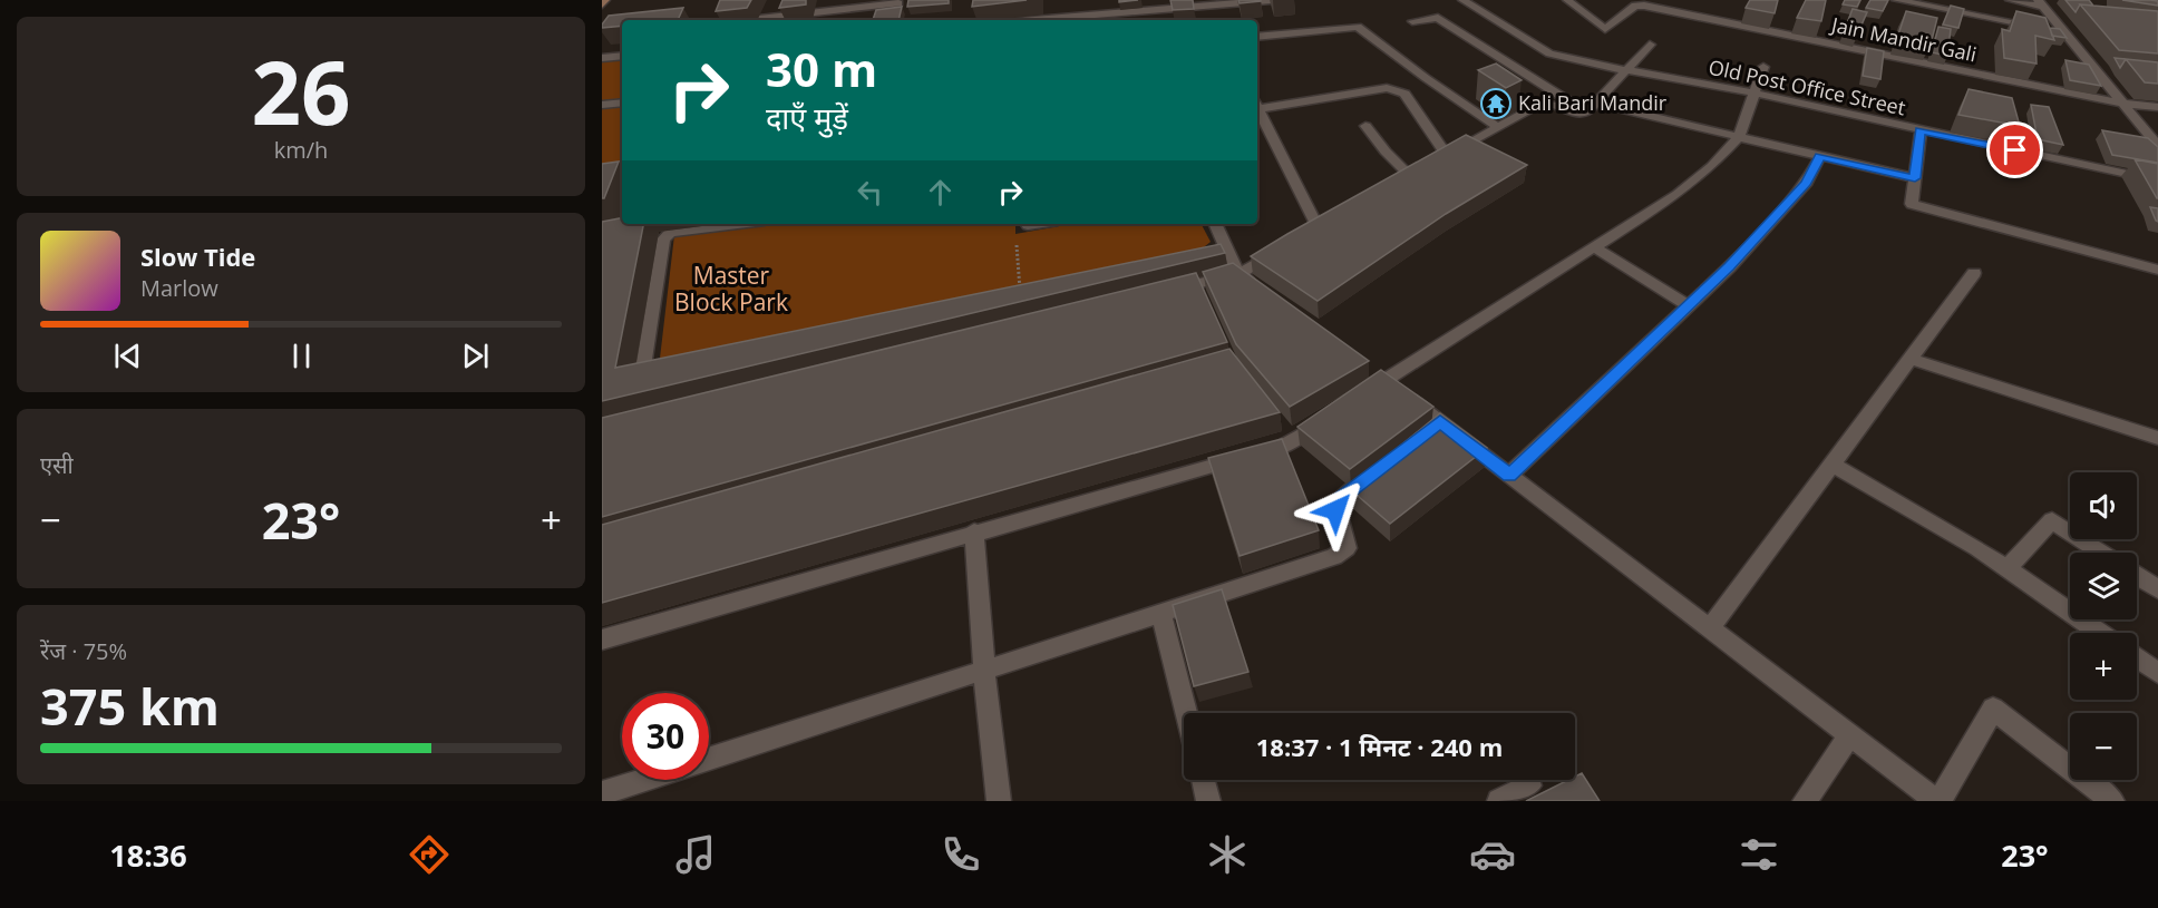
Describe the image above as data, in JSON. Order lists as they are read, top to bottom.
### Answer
{
  "streets": {
    "street": ["Jain Mandir Gali", "Old Post Office Street"]
  },
  "parks": ["Master Block Park"],
  "places": {
    "temple": ["Kali Bari Mandir"]
  },
  "page": {
    "tile": [
      ["26", "km/h"],
      "एसी",
      ["रेंज · 75%", "375 km"]
    ],
    "turn": ["30 m", "दाएँ मुड़ें"],
    "song": ["Slow Tide", "Marlow"],
    "map_buttons": ["+", "−"],
    "heat": ["−", "23°", "+"],
    "limit": "30",
    "trip": "18:37 · 1 मिनट · 240 m",
    "tabs": ["18:36", "23°"]
  }
}
